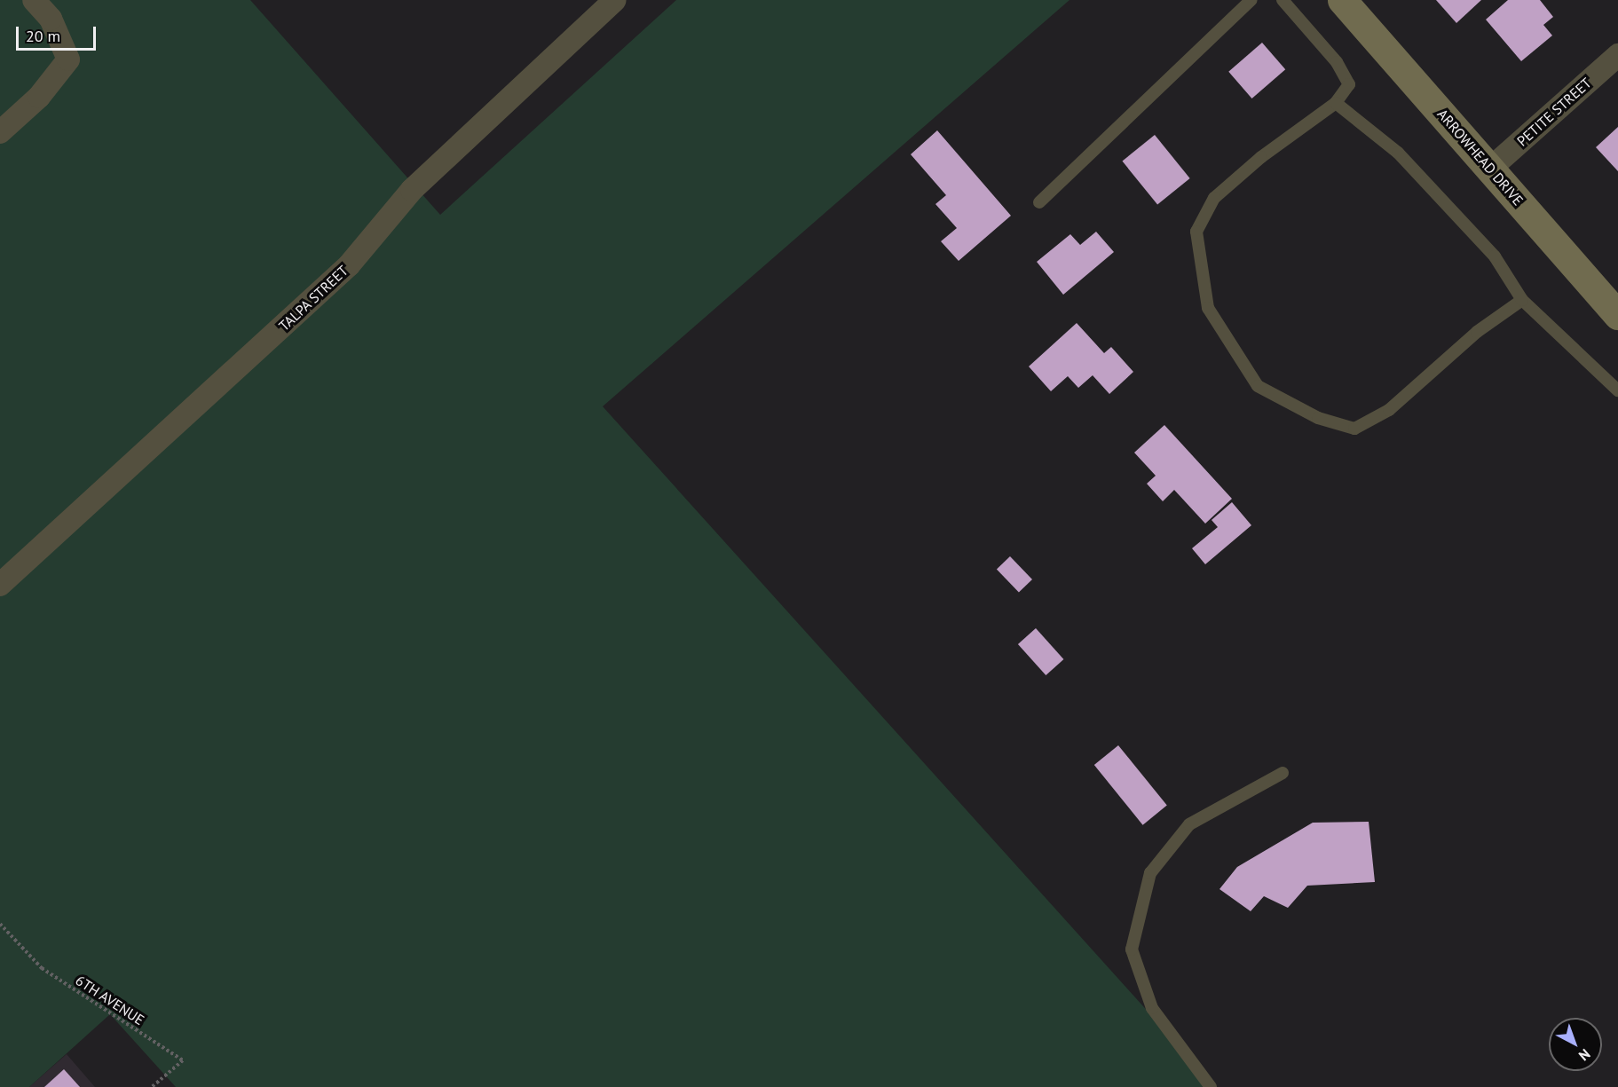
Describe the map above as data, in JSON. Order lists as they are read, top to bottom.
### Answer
{
  "streets": {
    "main road": ["ARROWHEAD DRIVE"],
    "street": ["PETITE STREET", "TALPA STREET"],
    "path": ["6TH AVENUE"]
  },
  "crossings": [
    ["PETITE STREET", "ARROWHEAD DRIVE"]
  ],
  "scale_bar": "20 m",
  "north": "bottom right"
}
